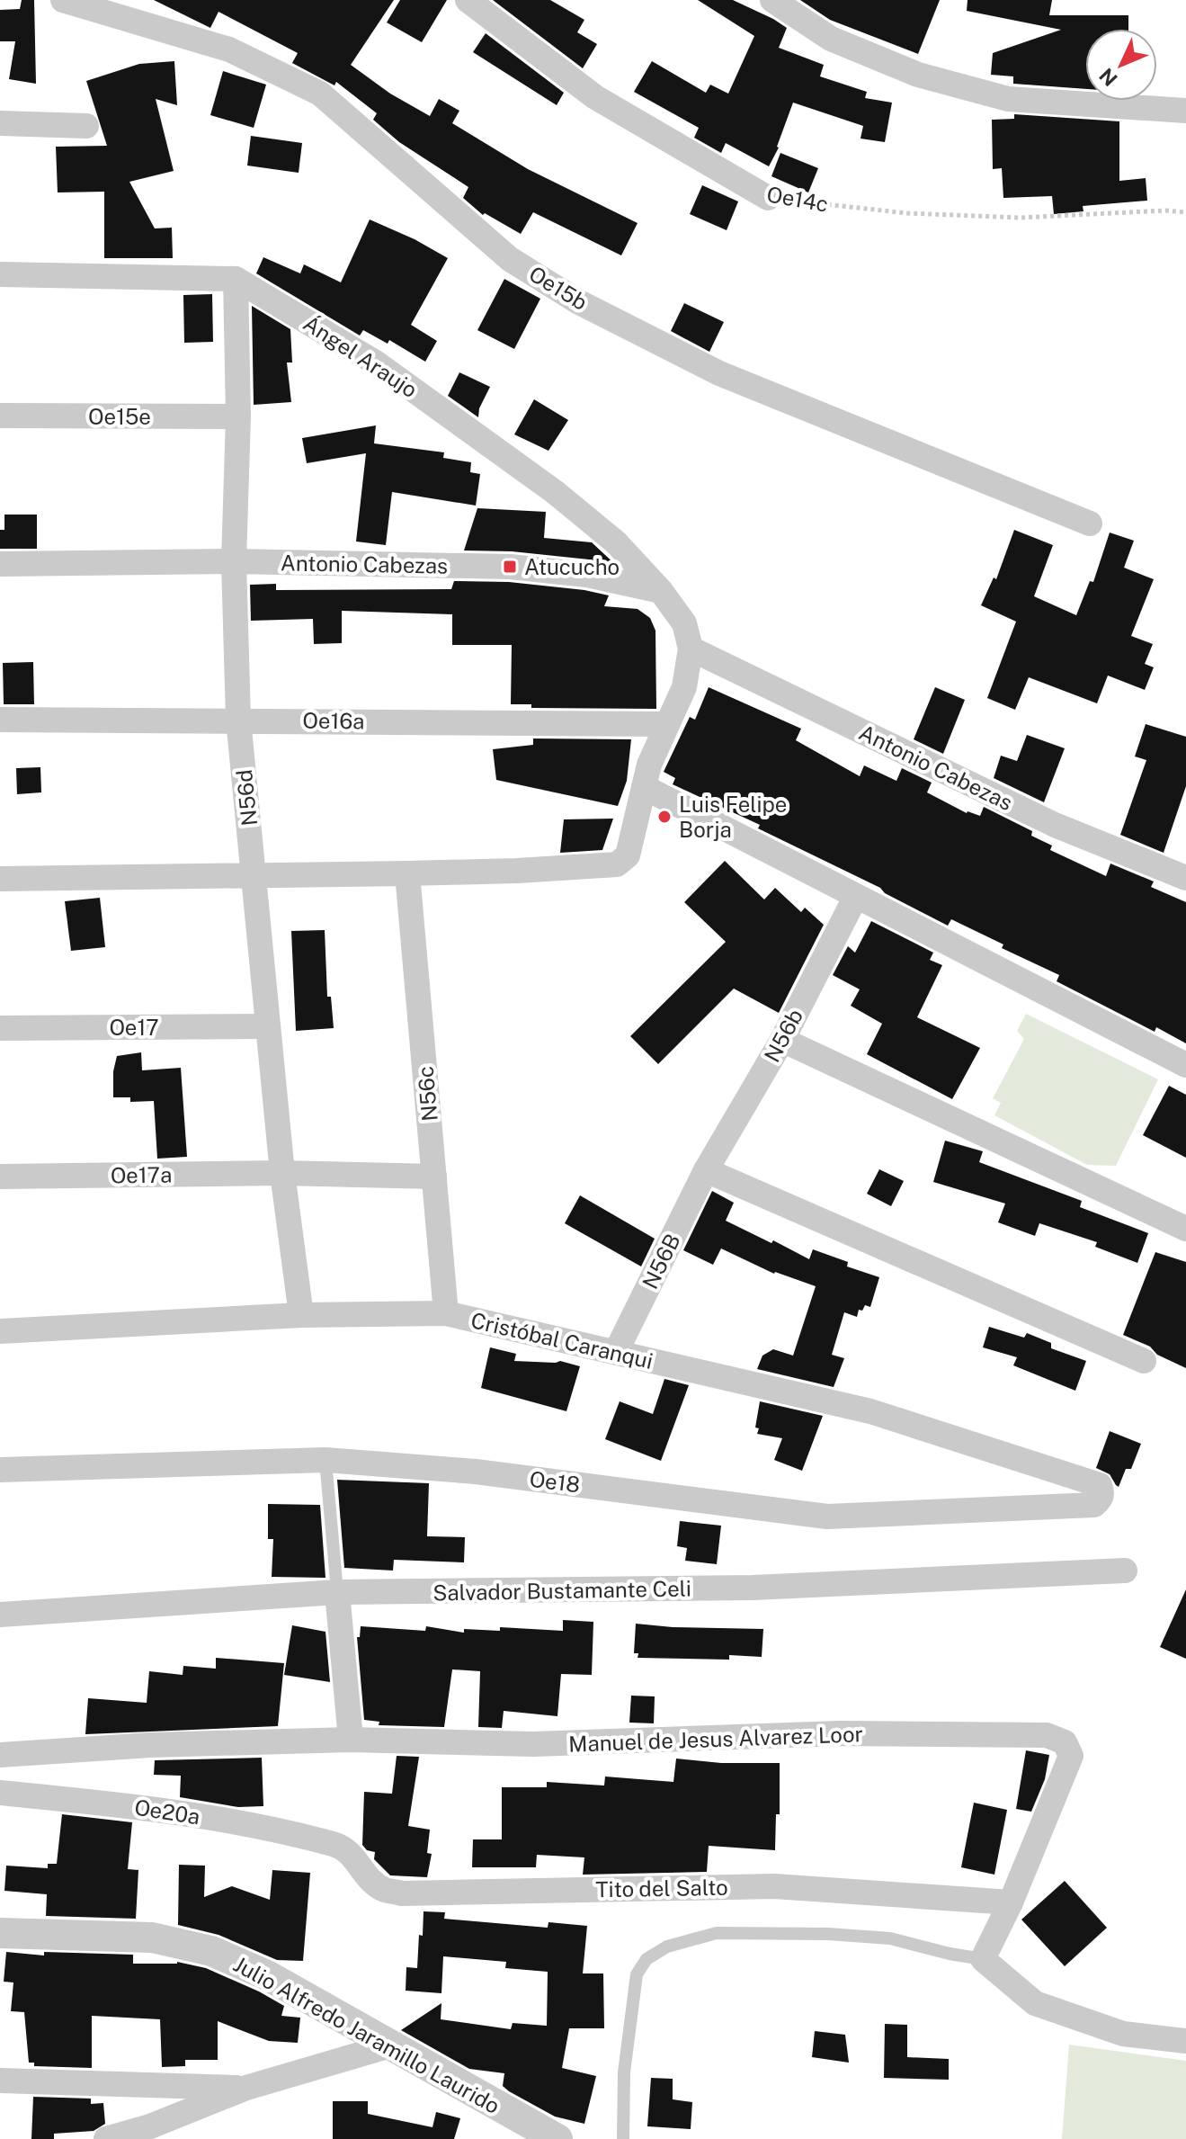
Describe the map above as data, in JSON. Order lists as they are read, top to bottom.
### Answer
{
  "streets": {
    "street": [
      "Oe14c",
      "Oe15b",
      "Ángel Araujo",
      "Oe15e",
      "Antonio Cabezas",
      "Oe16a",
      "N56d",
      "Oe17",
      "N56b",
      "N56c",
      "Oe17a",
      "N56B",
      "Cristóbal Caranqui",
      "Oe18",
      "Salvador Bustamante Celi",
      "Manuel de Jesus Alvarez Loor",
      "Oe20a",
      "Tito del Salto",
      "Julio Alfredo Jaramillo Laurido"
    ]
  },
  "crossings": [
    ["Ángel Araujo", "Antonio Cabezas"],
    ["Ángel Araujo", "N56d"],
    ["Oe15e", "N56d"],
    ["Antonio Cabezas", "N56d"],
    ["Oe16a", "N56d"],
    ["N56d", "Oe17"],
    ["N56d", "Oe17a"],
    ["N56d", "Cristóbal Caranqui"],
    ["N56b", "N56B"],
    ["N56c", "Oe17a"],
    ["N56c", "Cristóbal Caranqui"],
    ["N56B", "Cristóbal Caranqui"],
    ["Cristóbal Caranqui", "Oe18"],
    ["Manuel de Jesus Alvarez Loor", "Tito del Salto"],
    ["Oe20a", "Tito del Salto"]
  ],
  "places": {
    "transit": ["Atucucho"],
    "other": ["Luis Felipe Borja"]
  },
  "north": "bottom left"
}
